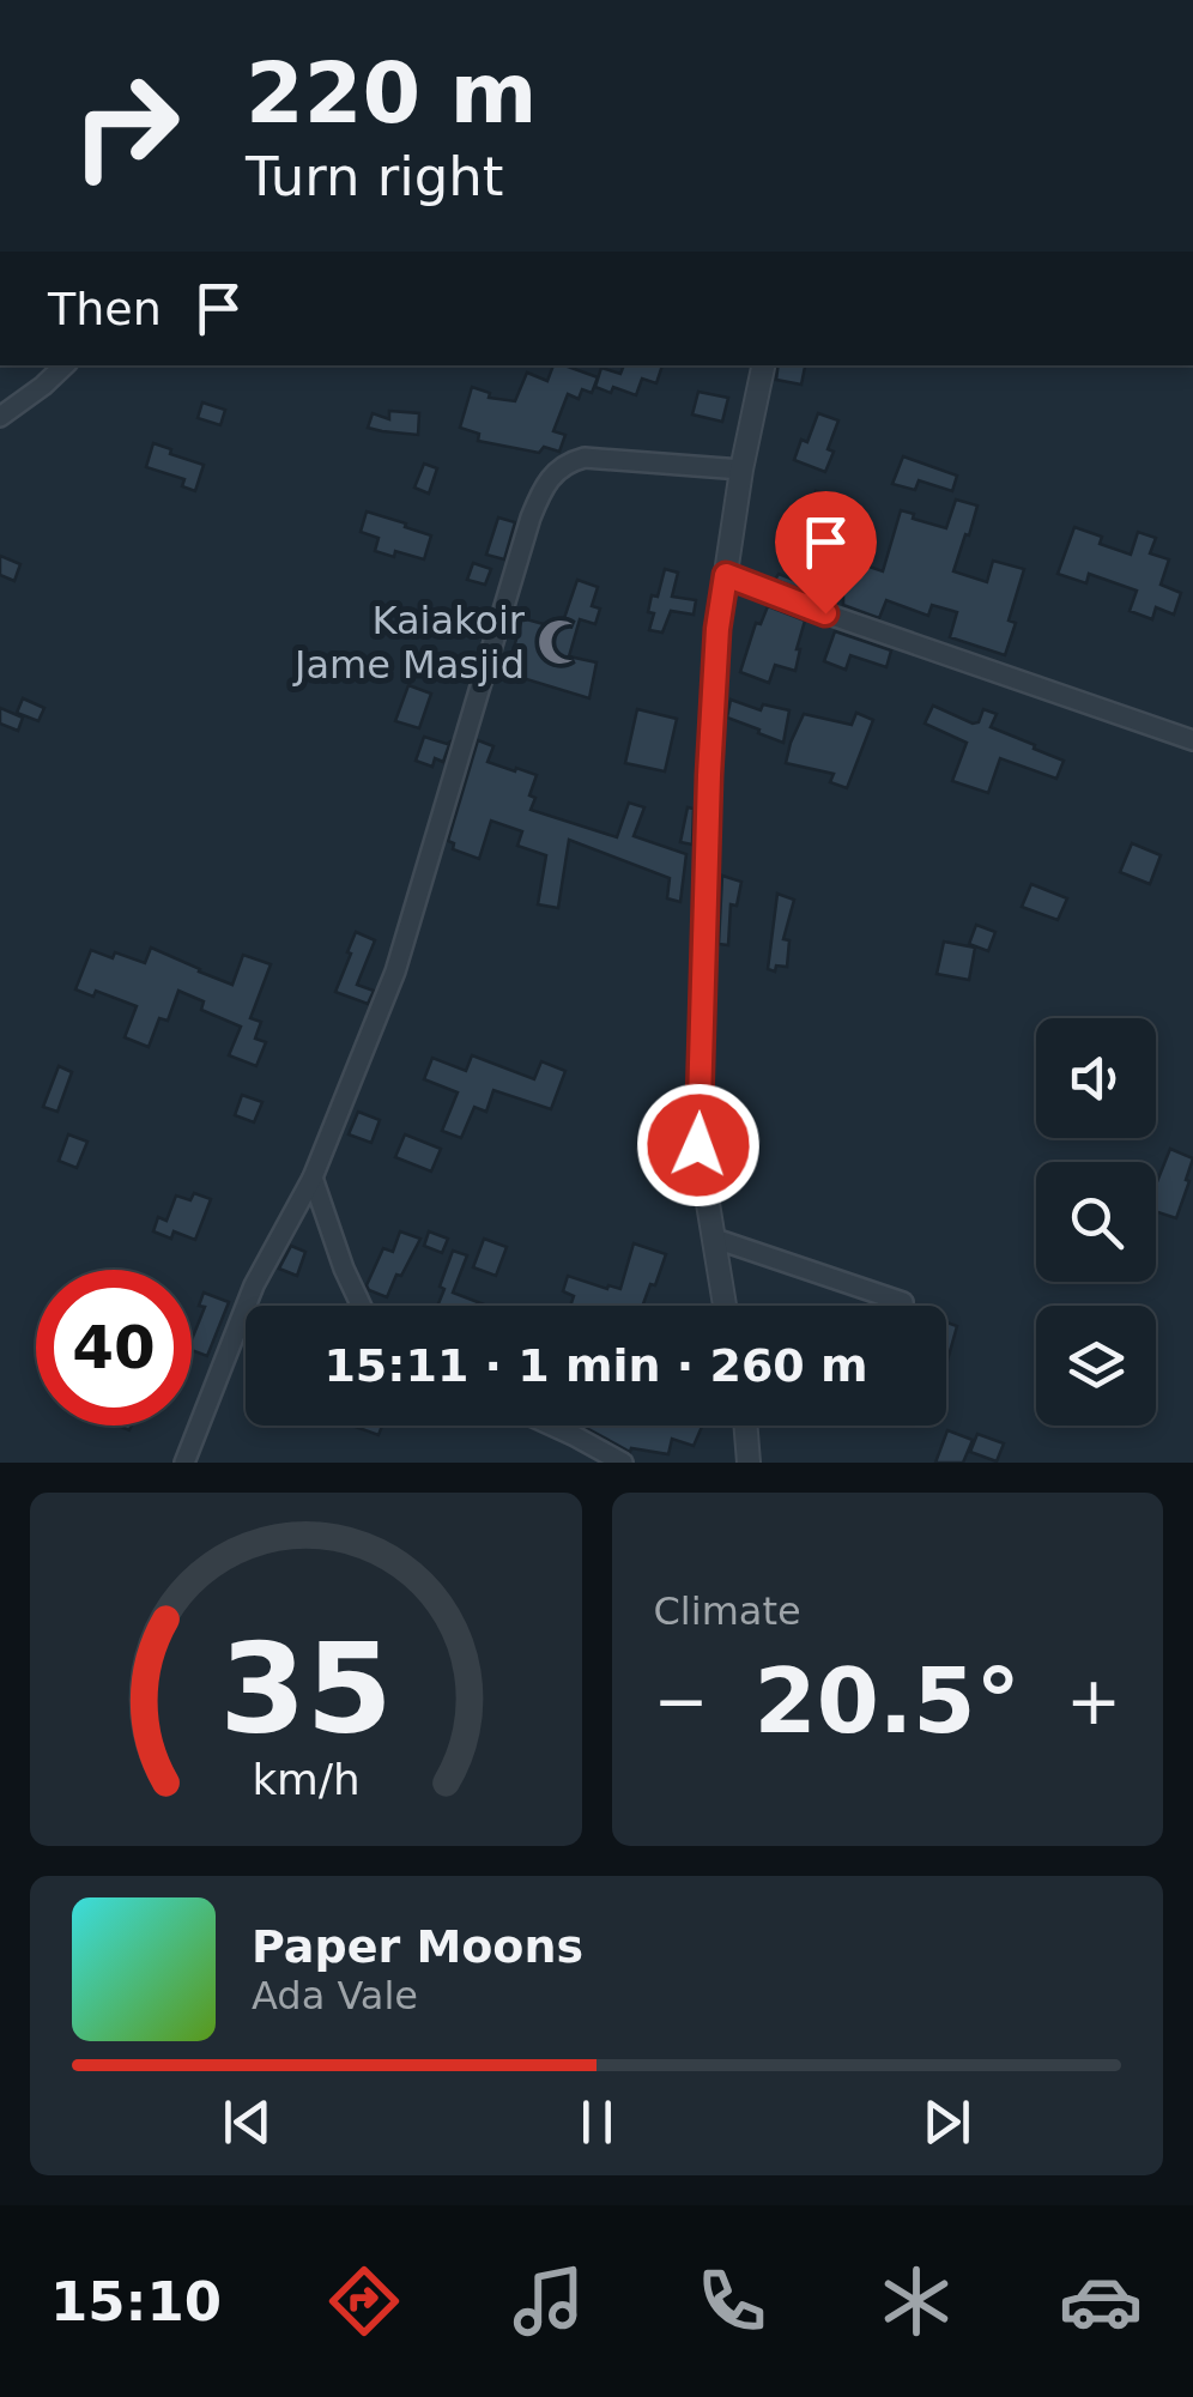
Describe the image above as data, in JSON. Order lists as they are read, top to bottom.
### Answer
{
  "places": {
    "mosque": ["Kaiakoir Jame Masjid"]
  },
  "page": {
    "turn": ["220 m", "Turn right"],
    "then": "Then",
    "limit": "40",
    "trip": "15:11 · 1 min · 260 m",
    "tile": "Climate",
    "heat": ["−", "20.5°", "+"],
    "song": ["Paper Moons", "Ada Vale"],
    "tabs": "15:10",
    "gauge": ["35", "km/h"]
  }
}
